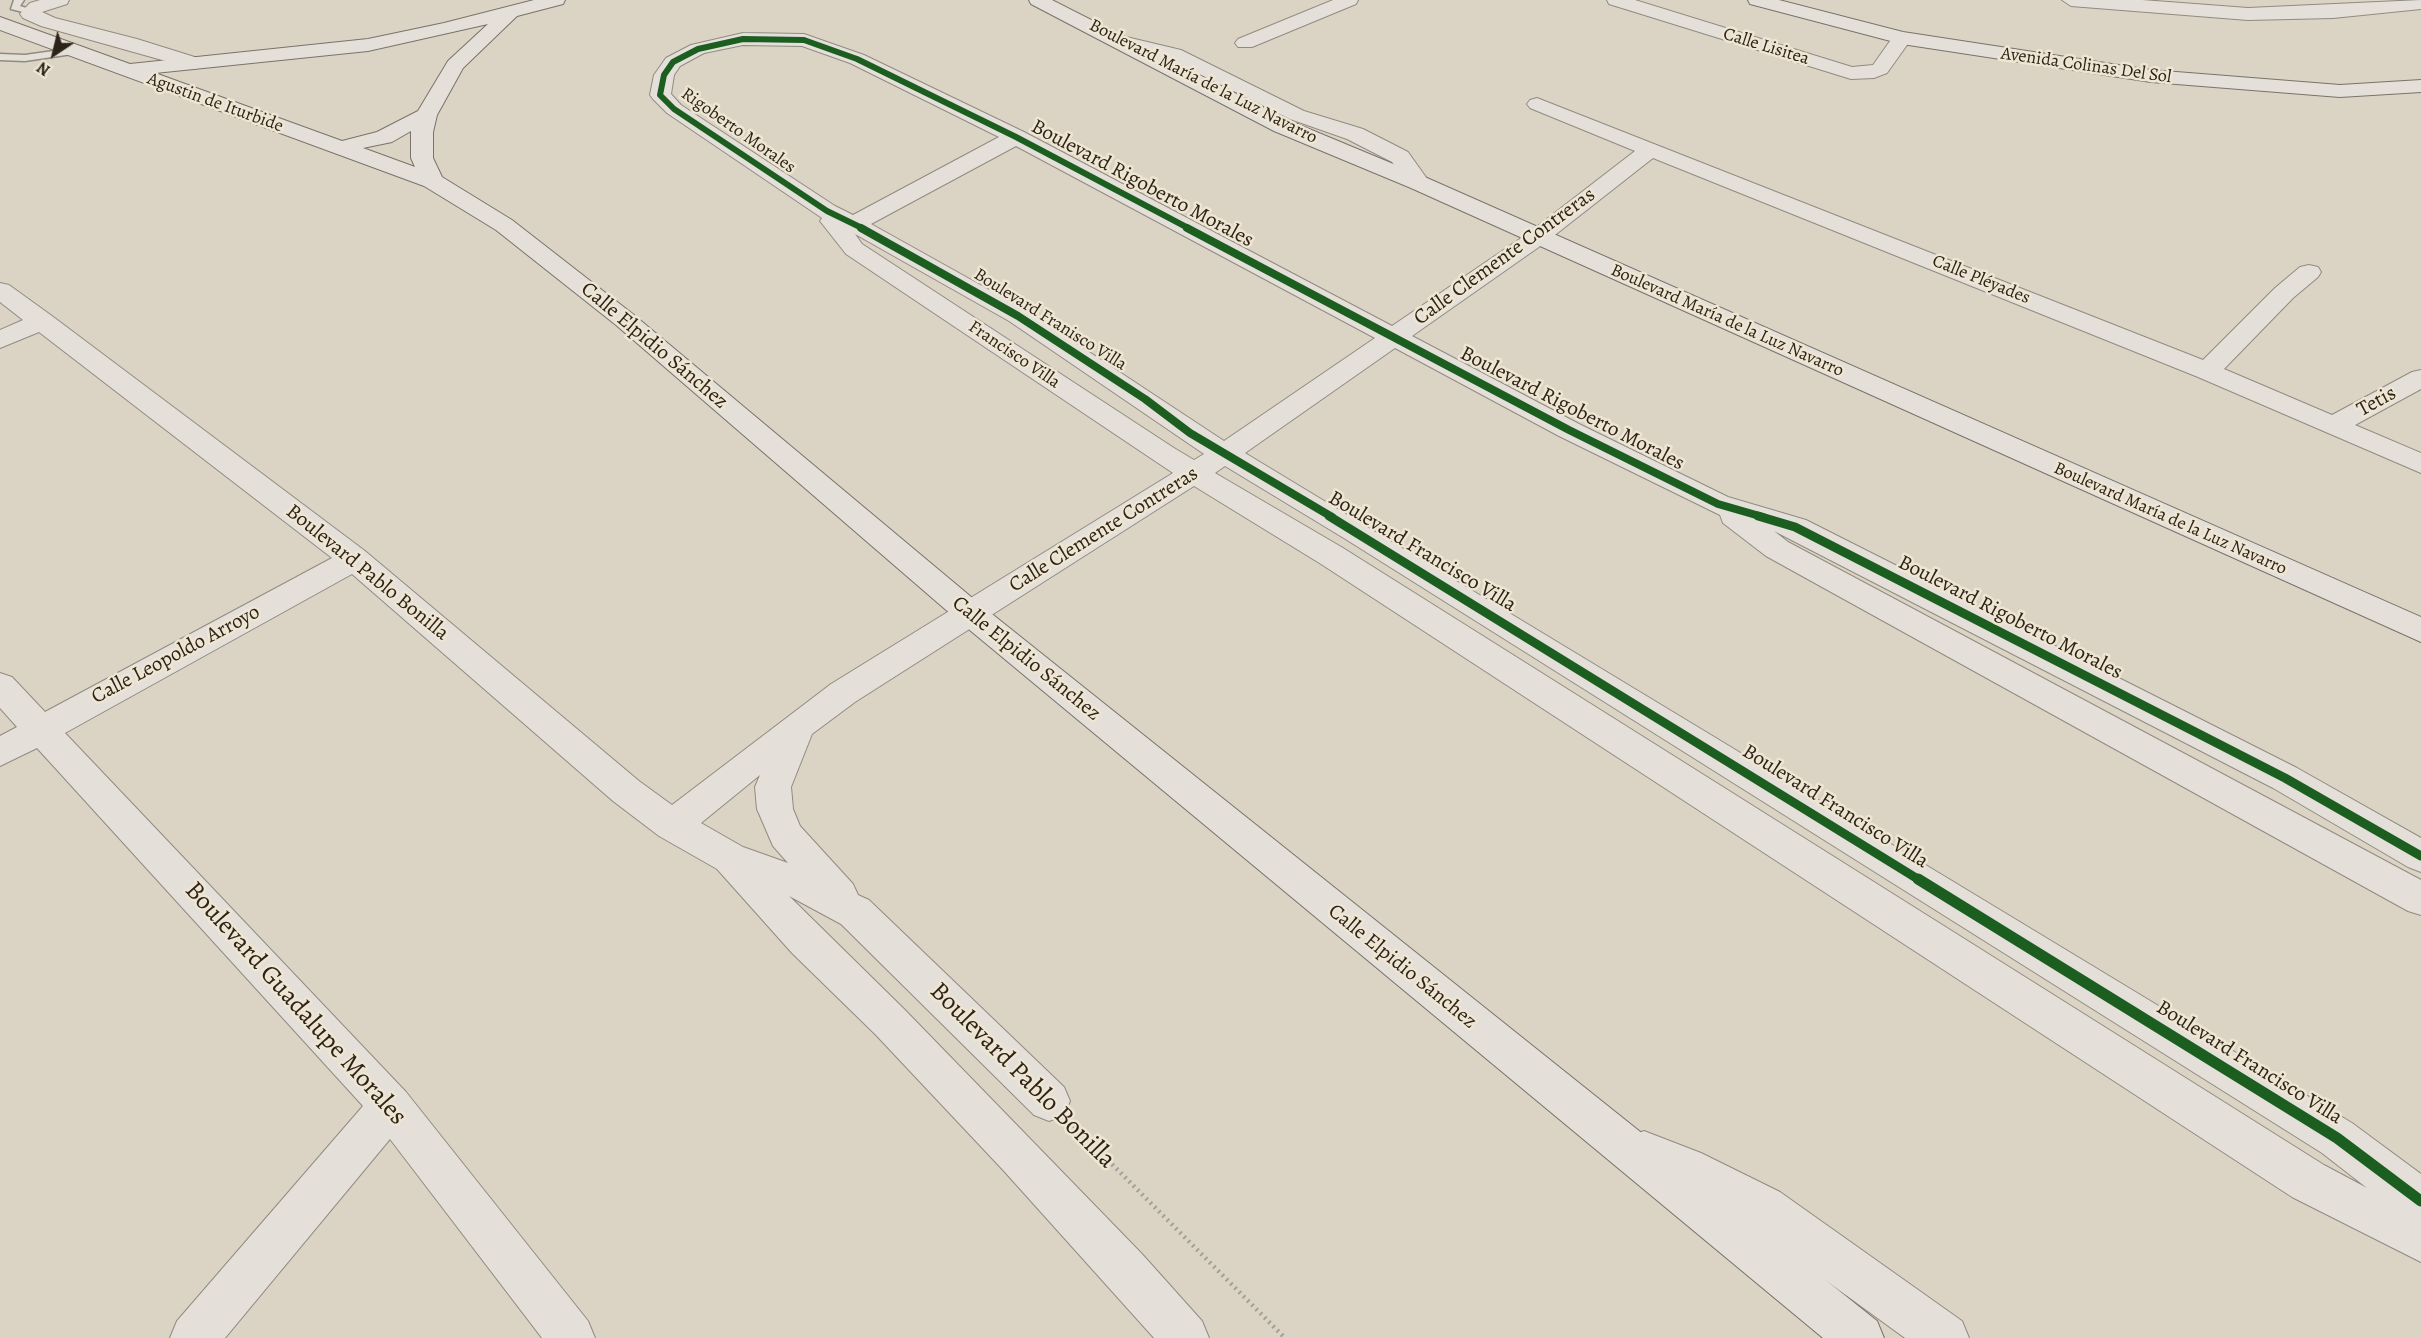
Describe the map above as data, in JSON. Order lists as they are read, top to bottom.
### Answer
{
  "streets": {
    "street": [
      "Calle Lisitea",
      "Avenida Colinas Del Sol",
      "Boulevard María de la Luz Navarro",
      "Agustin de Iturbide",
      "Rigoberto Morales",
      "Boulevard Rigoberto Morales",
      "Calle Clemente Contreras",
      "Calle Pléyades",
      "Boulevard Franisco Villa",
      "Calle Elpidio Sánchez",
      "Francisco Villa",
      "Tetis",
      "Boulevard Francisco Villa",
      "Boulevard Pablo Bonilla",
      "Calle Leopoldo Arroyo",
      "Boulevard Guadalupe Morales"
    ]
  },
  "crossings": [
    ["Calle Lisitea", "Avenida Colinas Del Sol"],
    ["Boulevard María de la Luz Navarro", "Calle Clemente Contreras"],
    ["Agustin de Iturbide", "Calle Elpidio Sánchez"],
    ["Rigoberto Morales", "Boulevard Rigoberto Morales"],
    ["Rigoberto Morales", "Boulevard Franisco Villa"],
    ["Rigoberto Morales", "Francisco Villa"],
    ["Boulevard Rigoberto Morales", "Calle Clemente Contreras"],
    ["Calle Clemente Contreras", "Calle Pléyades"],
    ["Calle Clemente Contreras", "Boulevard Franisco Villa"],
    ["Calle Clemente Contreras", "Calle Elpidio Sánchez"],
    ["Calle Clemente Contreras", "Francisco Villa"],
    ["Calle Clemente Contreras", "Boulevard Francisco Villa"],
    ["Calle Clemente Contreras", "Boulevard Pablo Bonilla"],
    ["Calle Pléyades", "Tetis"],
    ["Boulevard Franisco Villa", "Francisco Villa"],
    ["Boulevard Franisco Villa", "Boulevard Francisco Villa"],
    ["Francisco Villa", "Boulevard Francisco Villa"],
    ["Boulevard Pablo Bonilla", "Calle Leopoldo Arroyo"],
    ["Calle Leopoldo Arroyo", "Boulevard Guadalupe Morales"]
  ],
  "north": "bottom left"
}
